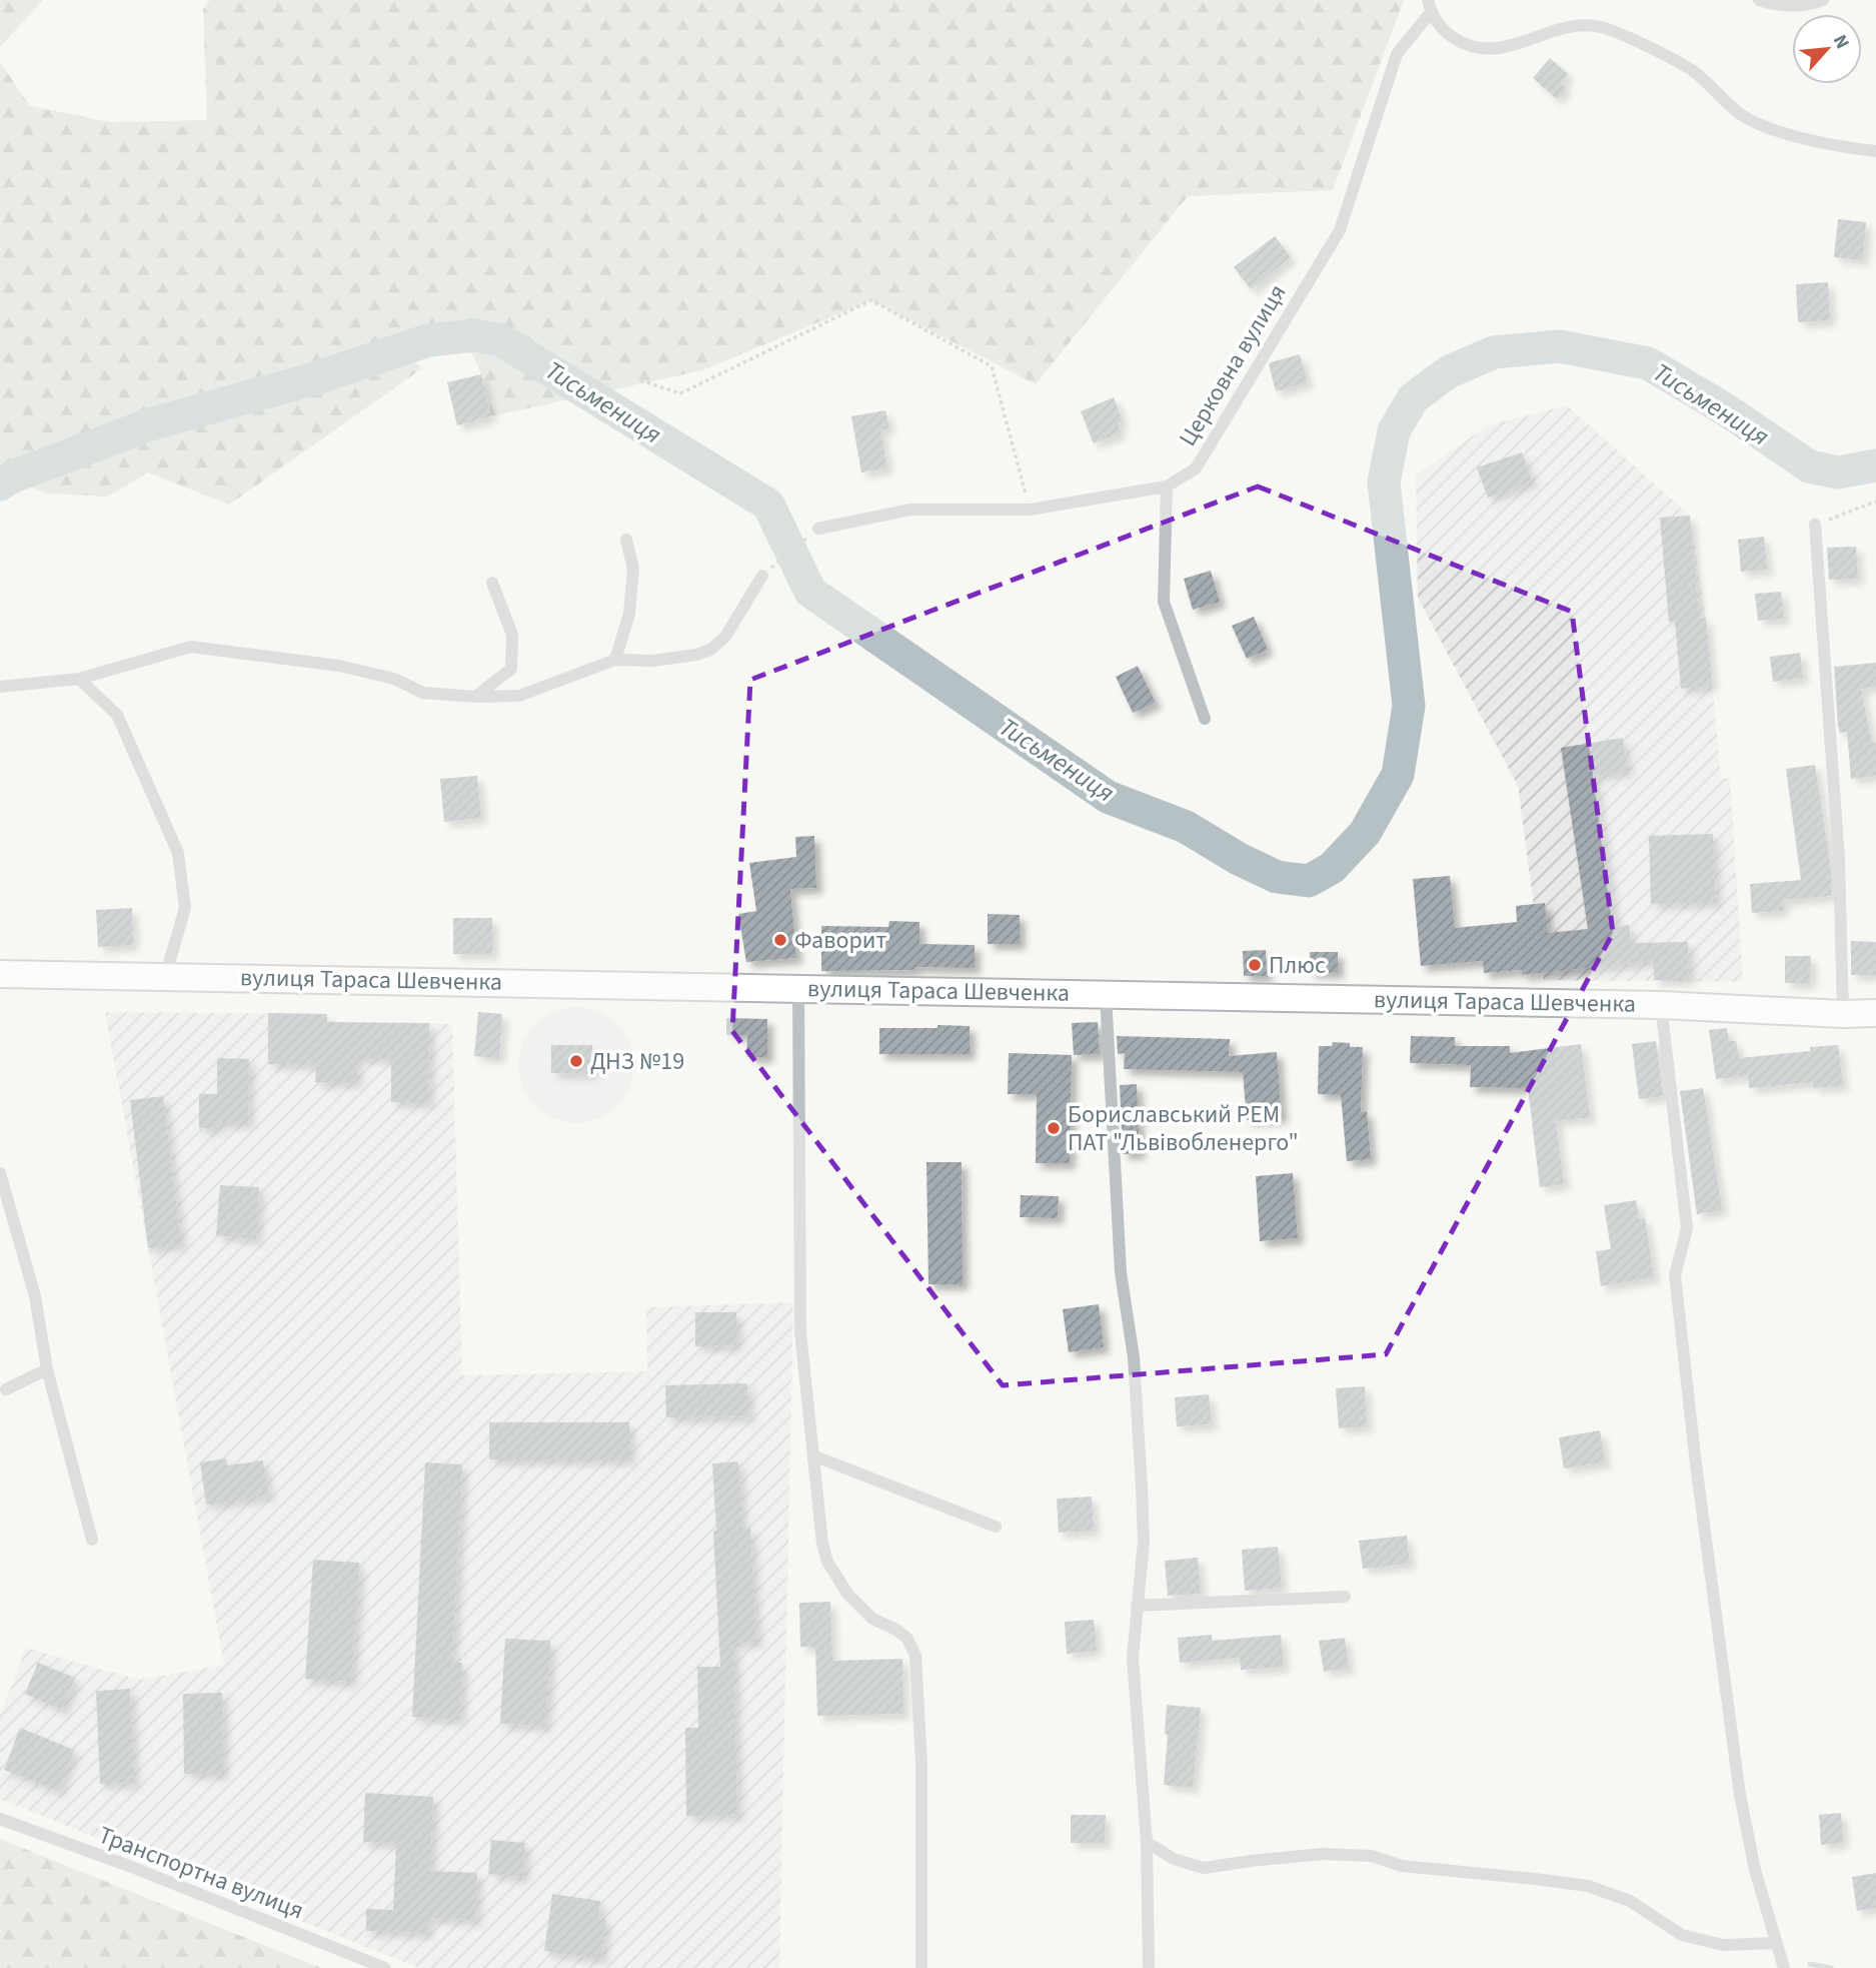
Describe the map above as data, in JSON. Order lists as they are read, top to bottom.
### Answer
{
  "streets": {
    "main road": ["вулиця Тараса Шевченка"],
    "street": ["Церковна вулиця", "Транспортна вулиця"]
  },
  "water": ["Тисьмениця"],
  "places": [
    "Фаворит",
    "Плюс",
    "ДНЗ №19",
    "Бориславський РЕМ ПАТ \"Львівобленерго\""
  ],
  "north": "top right"
}
